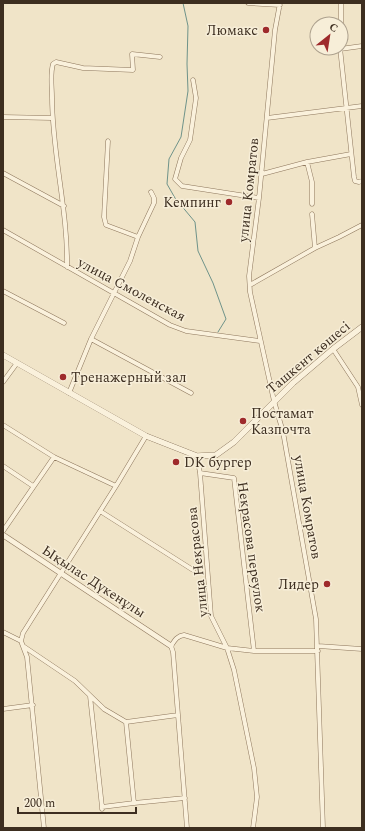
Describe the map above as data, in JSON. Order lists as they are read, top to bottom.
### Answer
{
  "streets": {
    "main road": ["Ташкент көшесі"],
    "street": [
      "улица Комратов",
      "улица Смоленская",
      "Некрасова переулок",
      "улица Некрасова",
      "Ықылас Дүкенұлы"
    ]
  },
  "crossings": [
    ["улица Комратов", "улица Смоленская"],
    ["улица Комратов", "Ташкент көшесі"],
    ["Ташкент көшесі", "улица Некрасова"],
    ["Некрасова переулок", "улица Некрасова"]
  ],
  "places": [
    "Люмакс",
    "Кемпинг",
    "Тренажерный зал",
    "Постамат Казпочта",
    "DK бургер",
    "Лидер"
  ],
  "scale_bar": "200 m",
  "north": "top right"
}
